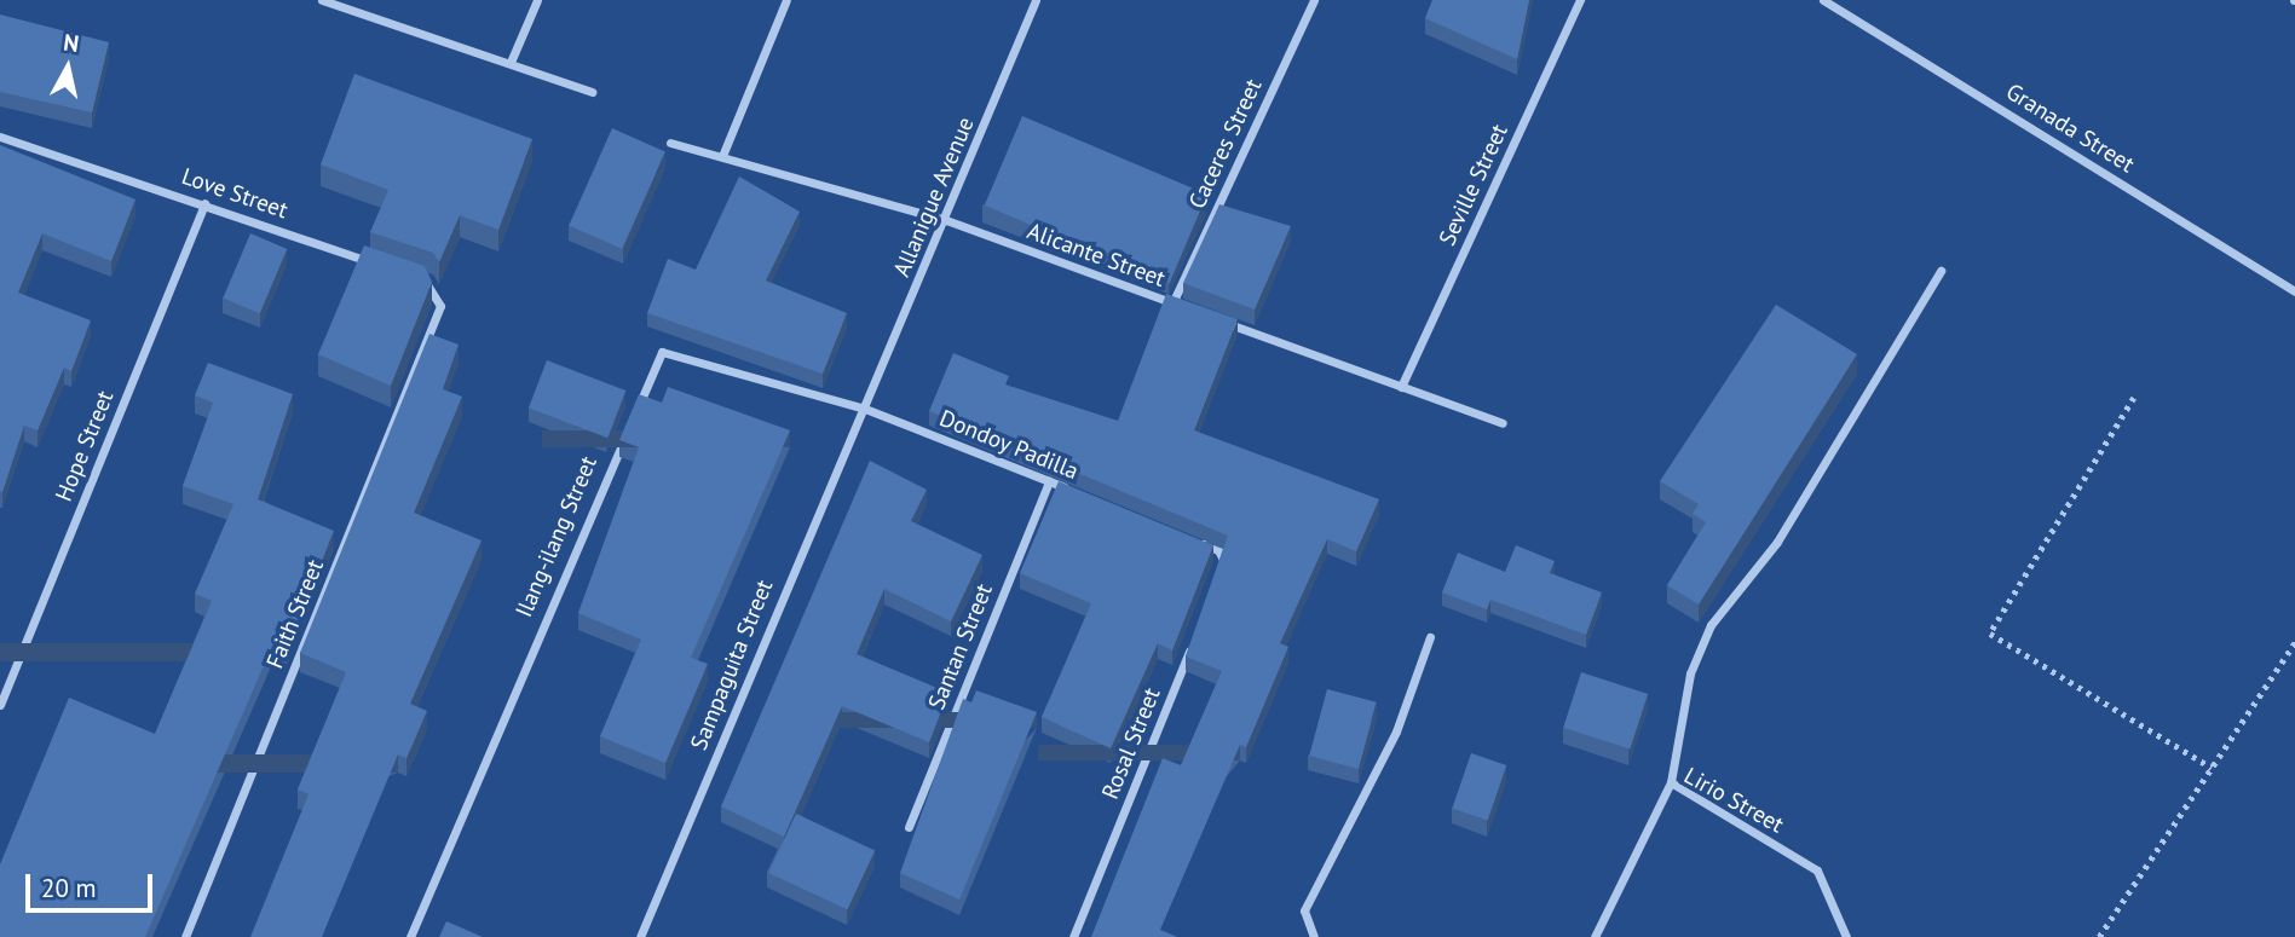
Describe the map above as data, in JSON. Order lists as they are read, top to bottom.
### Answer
{
  "streets": {
    "street": [
      "Granada Street",
      "Caceres Street",
      "Seville Street",
      "Love Street",
      "Allanigue Avenue",
      "Alicante Street",
      "Dondoy Padilla",
      "Hope Street",
      "Ilang-ilang Street",
      "Faith Street",
      "Santan Street",
      "Sampaguita Street",
      "Rosal Street",
      "Lirio Street"
    ]
  },
  "crossings": [
    ["Caceres Street", "Alicante Street"],
    ["Love Street", "Hope Street"],
    ["Allanigue Avenue", "Alicante Street"],
    ["Allanigue Avenue", "Dondoy Padilla"],
    ["Allanigue Avenue", "Ilang-ilang Street"],
    ["Allanigue Avenue", "Sampaguita Street"],
    ["Dondoy Padilla", "Ilang-ilang Street"],
    ["Dondoy Padilla", "Santan Street"],
    ["Dondoy Padilla", "Sampaguita Street"],
    ["Ilang-ilang Street", "Sampaguita Street"]
  ],
  "scale_bar": "20 m",
  "north": "top"
}
